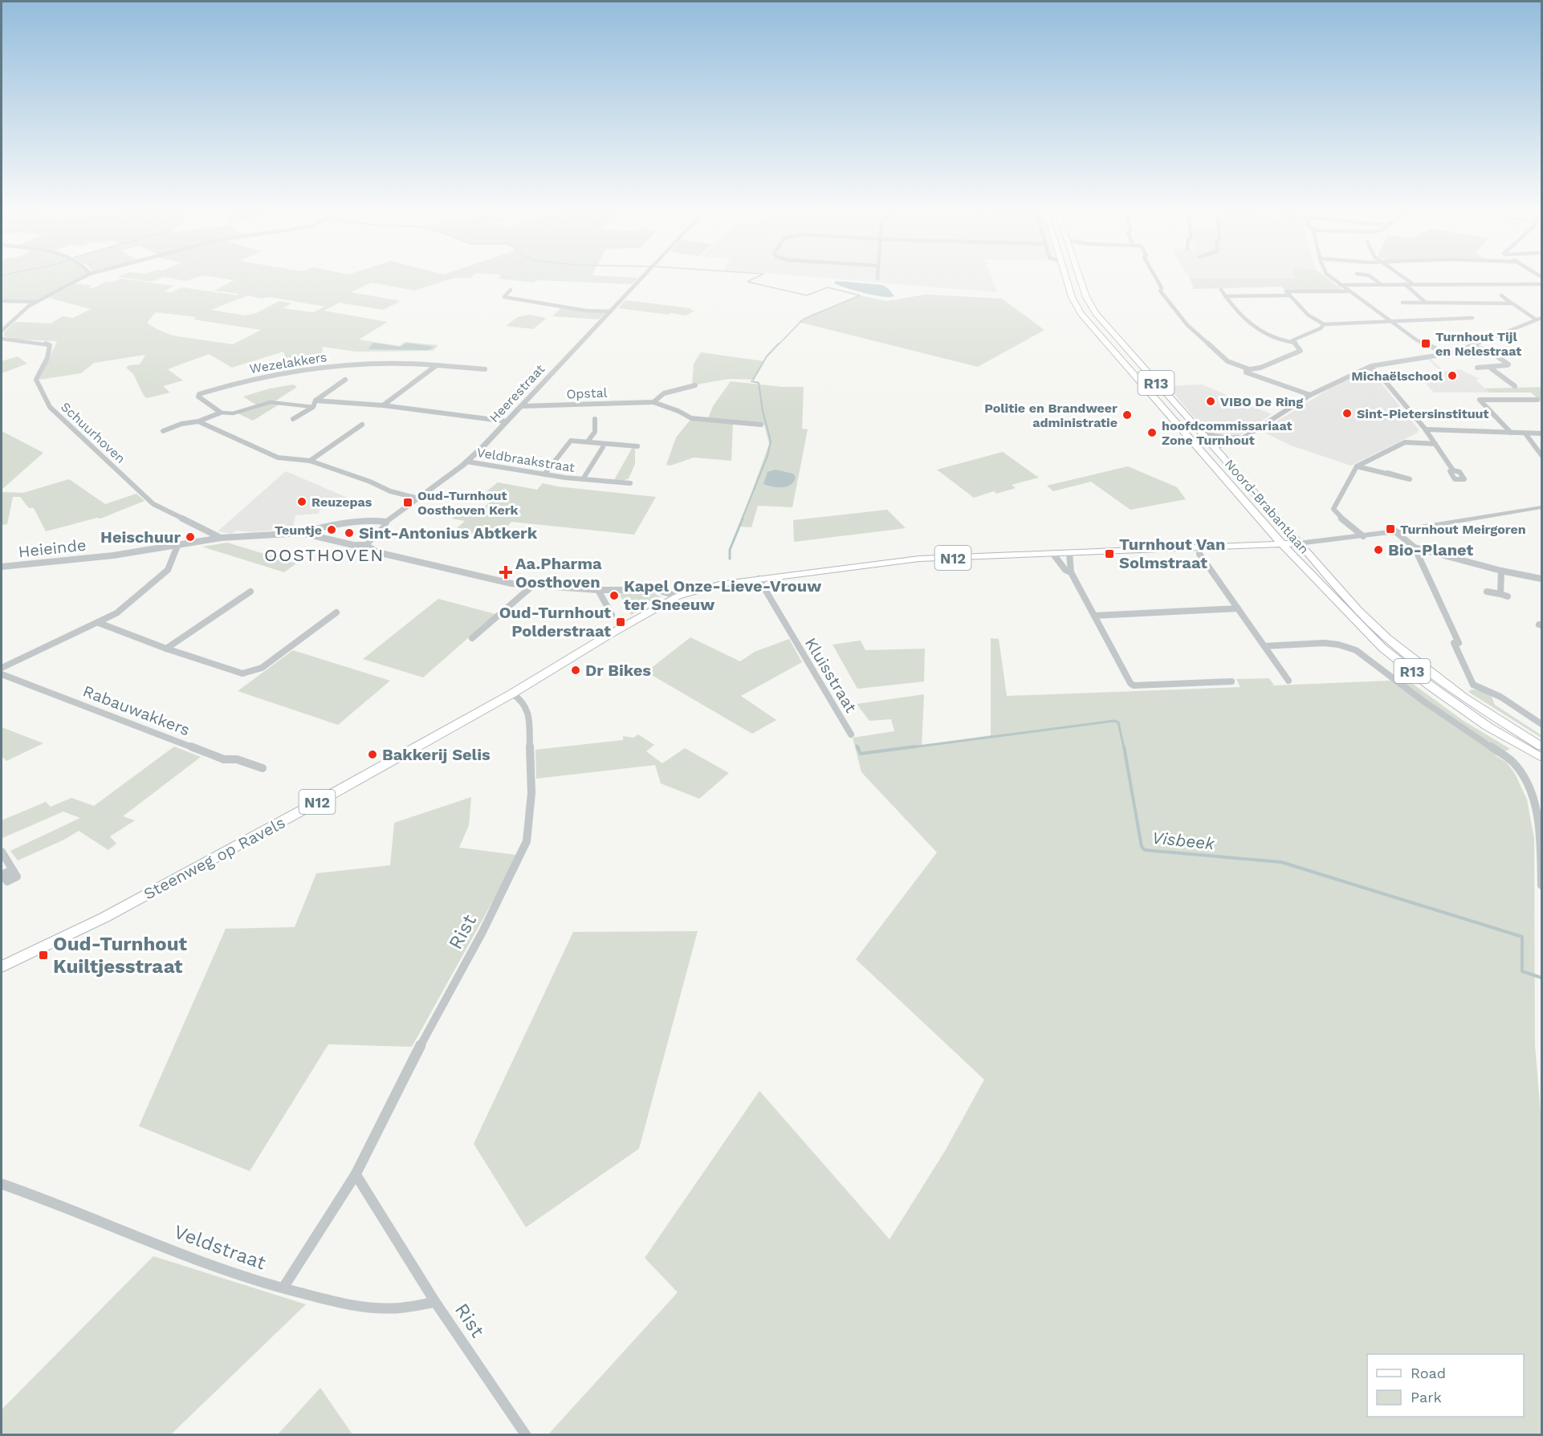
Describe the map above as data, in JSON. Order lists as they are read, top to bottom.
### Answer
{
  "streets": {
    "main road": [
      "R13",
      "Noord-Brabantlaan",
      "N12",
      "Steenweg op Ravels"
    ],
    "street": [
      "Wezelakkers",
      "Heerestraat",
      "Opstal",
      "Schuurhoven",
      "Veldbraakstraat",
      "Heieinde",
      "Kluisstraat",
      "Rabauwakkers",
      "Rist",
      "Veldstraat"
    ]
  },
  "crossings": [
    ["Heerestraat", "Opstal"],
    ["Heerestraat", "Veldbraakstraat"],
    ["Schuurhoven", "Heieinde"],
    ["Noord-Brabantlaan", "N12"],
    ["N12", "Kluisstraat"],
    ["N12", "Steenweg op Ravels"],
    ["Kluisstraat", "Steenweg op Ravels"],
    ["Steenweg op Ravels", "Rist"],
    ["Rist", "Veldstraat"]
  ],
  "districts": ["OOSTHOVEN"],
  "water": ["Visbeek"],
  "places": {
    "transit": [
      "Turnhout Tijl en Nelestraat",
      "Oud-Turnhout Oosthoven Kerk",
      "Turnhout Meirgoren",
      "Turnhout Van Solmstraat",
      "Oud-Turnhout Polderstraat",
      "Oud-Turnhout Kuiltjesstraat"
    ],
    "other": [
      "Michaëlschool",
      "VIBO De Ring",
      "Sint-Pietersinstituut",
      "Politie en Brandweer administratie",
      "hoofdcommissariaat Zone Turnhout",
      "Reuzepas",
      "Teuntje",
      "Sint-Antonius Abtkerk",
      "Heischuur",
      "Bio-Planet",
      "Kapel Onze-Lieve-Vrouw ter Sneeuw",
      "Dr Bikes",
      "Bakkerij Selis"
    ],
    "health": ["Aa.Pharma Oosthoven"]
  },
  "legend": ["Road", "Park"]
}
